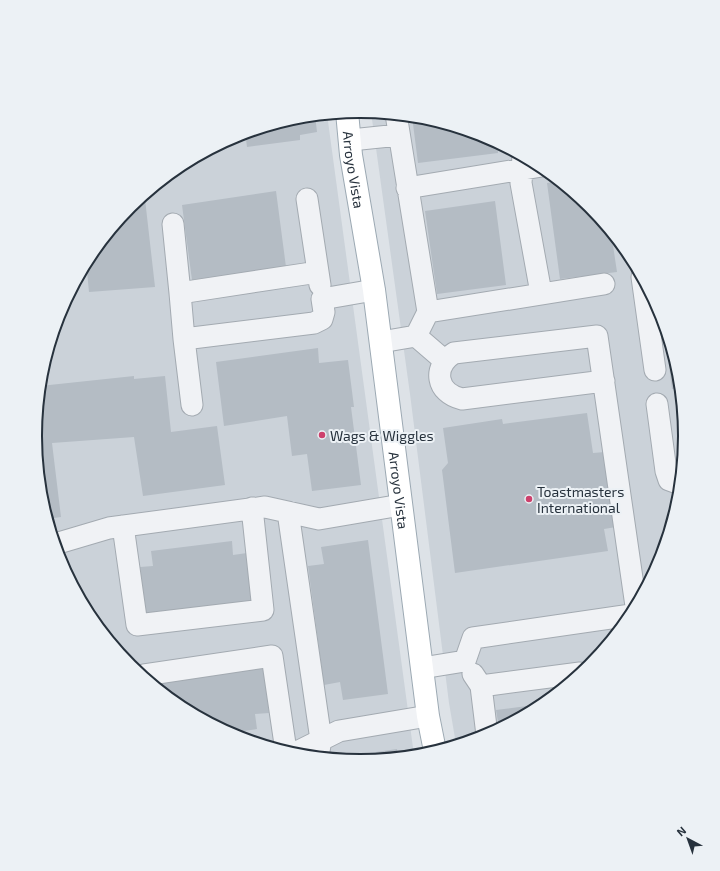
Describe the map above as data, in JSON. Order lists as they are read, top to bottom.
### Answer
{
  "streets": {
    "main road": ["Arroyo Vista"]
  },
  "places": ["Wags & Wiggles", "Toastmasters International"],
  "north": "top left"
}
